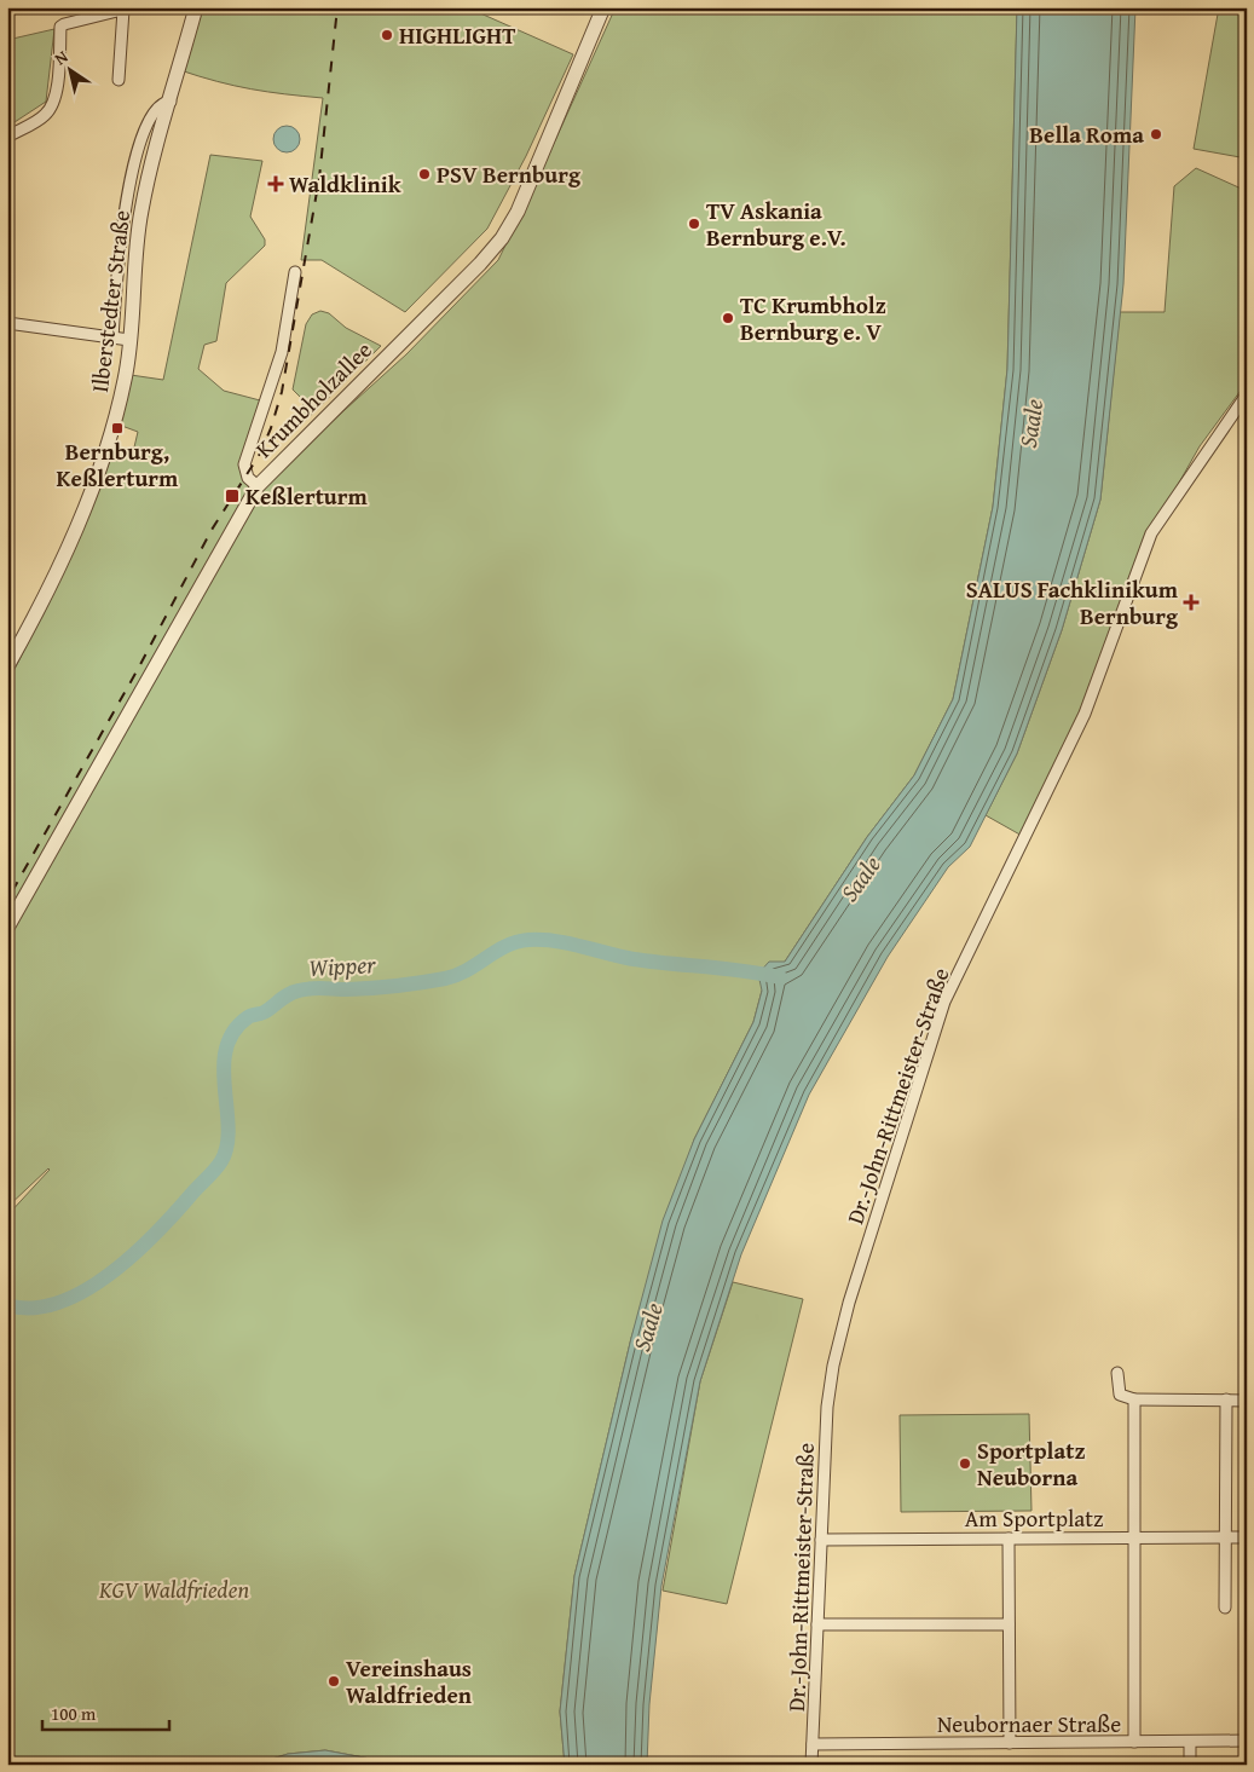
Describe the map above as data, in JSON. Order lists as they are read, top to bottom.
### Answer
{
  "streets": {
    "street": [
      "Ilberstedter Straße",
      "Krumbholzallee",
      "Dr.-John-Rittmeister-Straße",
      "Am Sportplatz",
      "Neubornaer Straße"
    ]
  },
  "crossings": [
    ["Dr.-John-Rittmeister-Straße", "Am Sportplatz"],
    ["Dr.-John-Rittmeister-Straße", "Neubornaer Straße"]
  ],
  "water": ["Saale", "Wipper"],
  "parks": ["KGV Waldfrieden"],
  "places": {
    "other": [
      "HIGHLIGHT",
      "Bella Roma",
      "PSV Bernburg",
      "TV Askania Bernburg e.V.",
      "TC Krumbholz Bernburg e. V",
      "Sportplatz Neuborna",
      "Vereinshaus Waldfrieden"
    ],
    "health": ["Waldklinik", "SALUS Fachklinikum Bernburg"],
    "transit": ["Bernburg, Keßlerturm", "Keßlerturm"]
  },
  "scale_bar": "100 m",
  "north": "top left"
}
